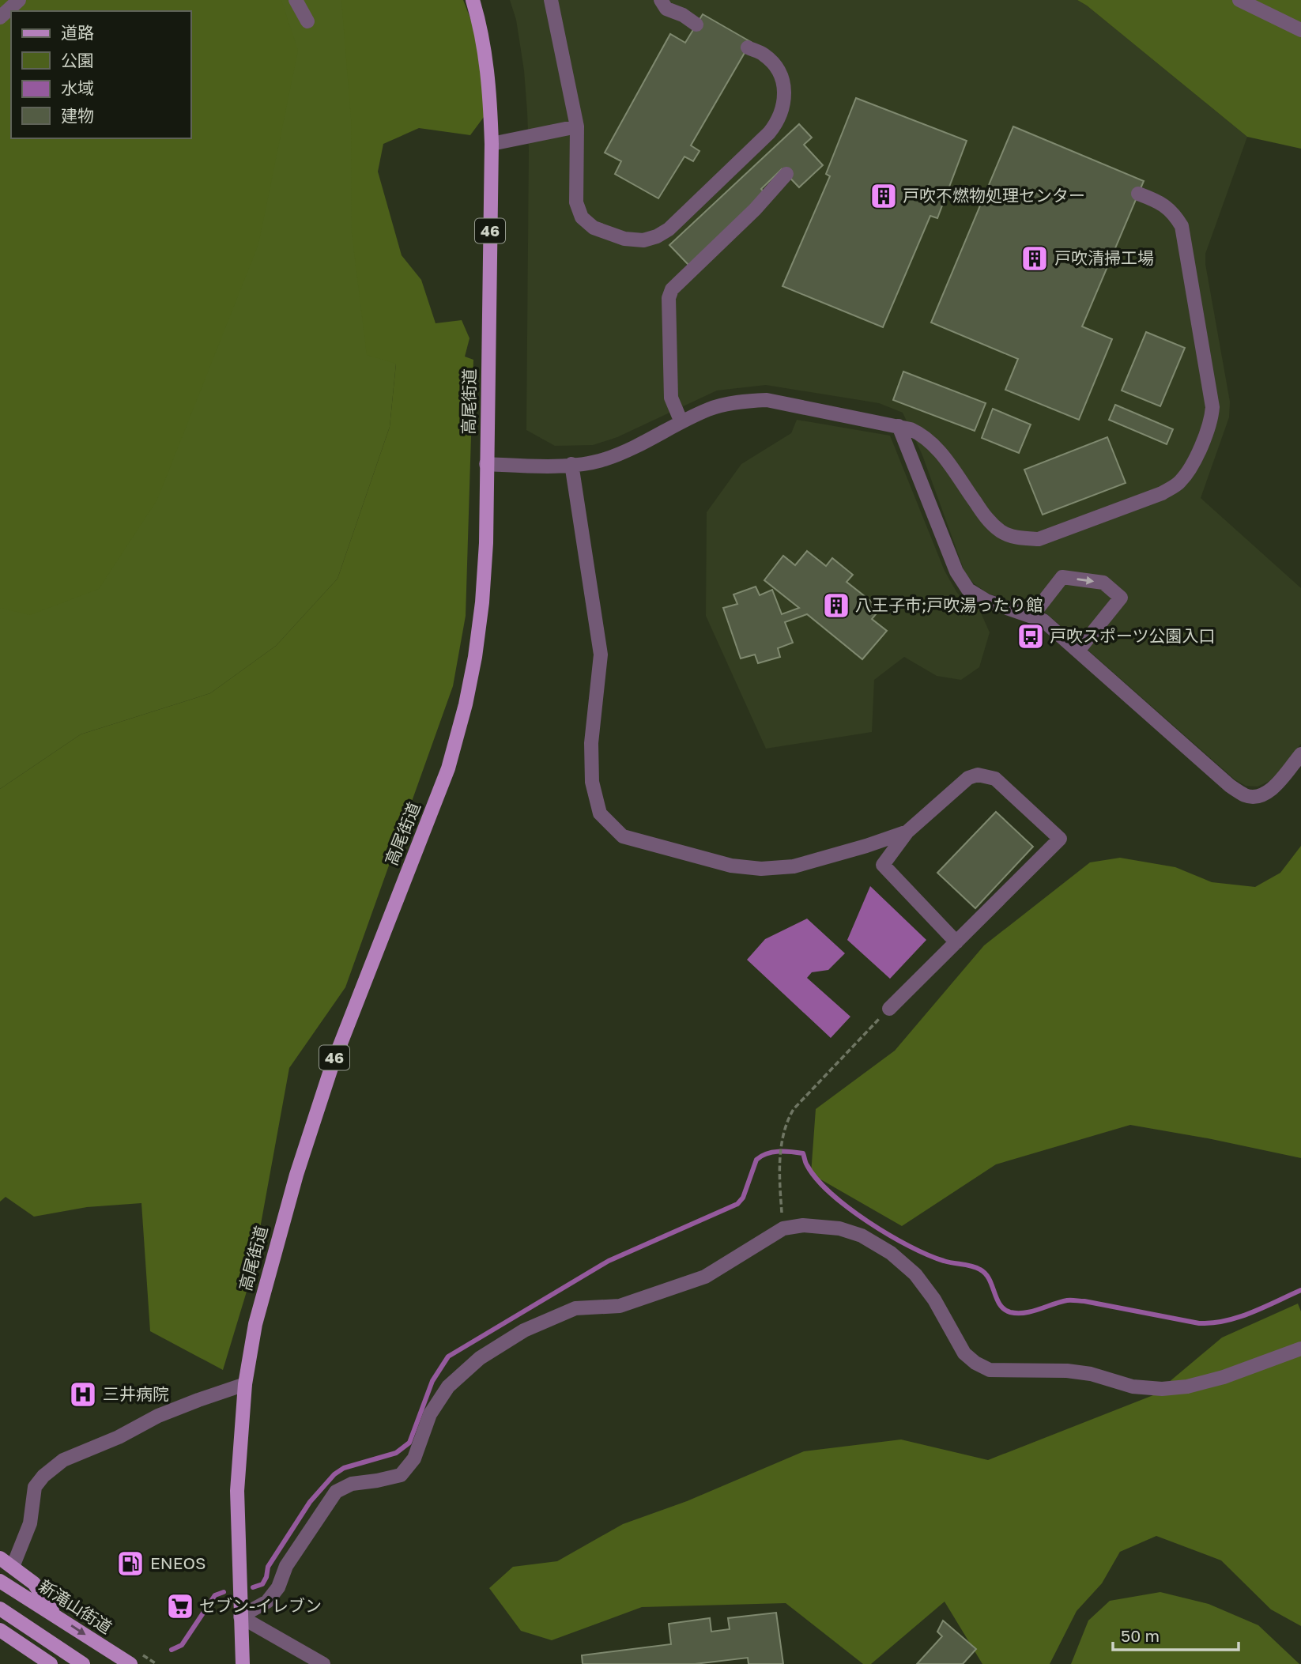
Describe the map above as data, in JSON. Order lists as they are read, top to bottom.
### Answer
{
  "streets": {
    "main road": ["46", "高尾街道", "新滝山街道"]
  },
  "places": {
    "building": ["戸吹不燃物処理センター", "戸吹清掃工場", "八王子市;戸吹湯ったり館"],
    "bus stop": ["戸吹スポーツ公園入口"],
    "hospital": ["三井病院"],
    "fuel station": ["ENEOS"],
    "supermarket": ["セブン-イレブン"]
  },
  "legend": [
    "道路",
    "公園",
    "水域",
    "建物"
  ],
  "scale_bar": "50 m"
}
